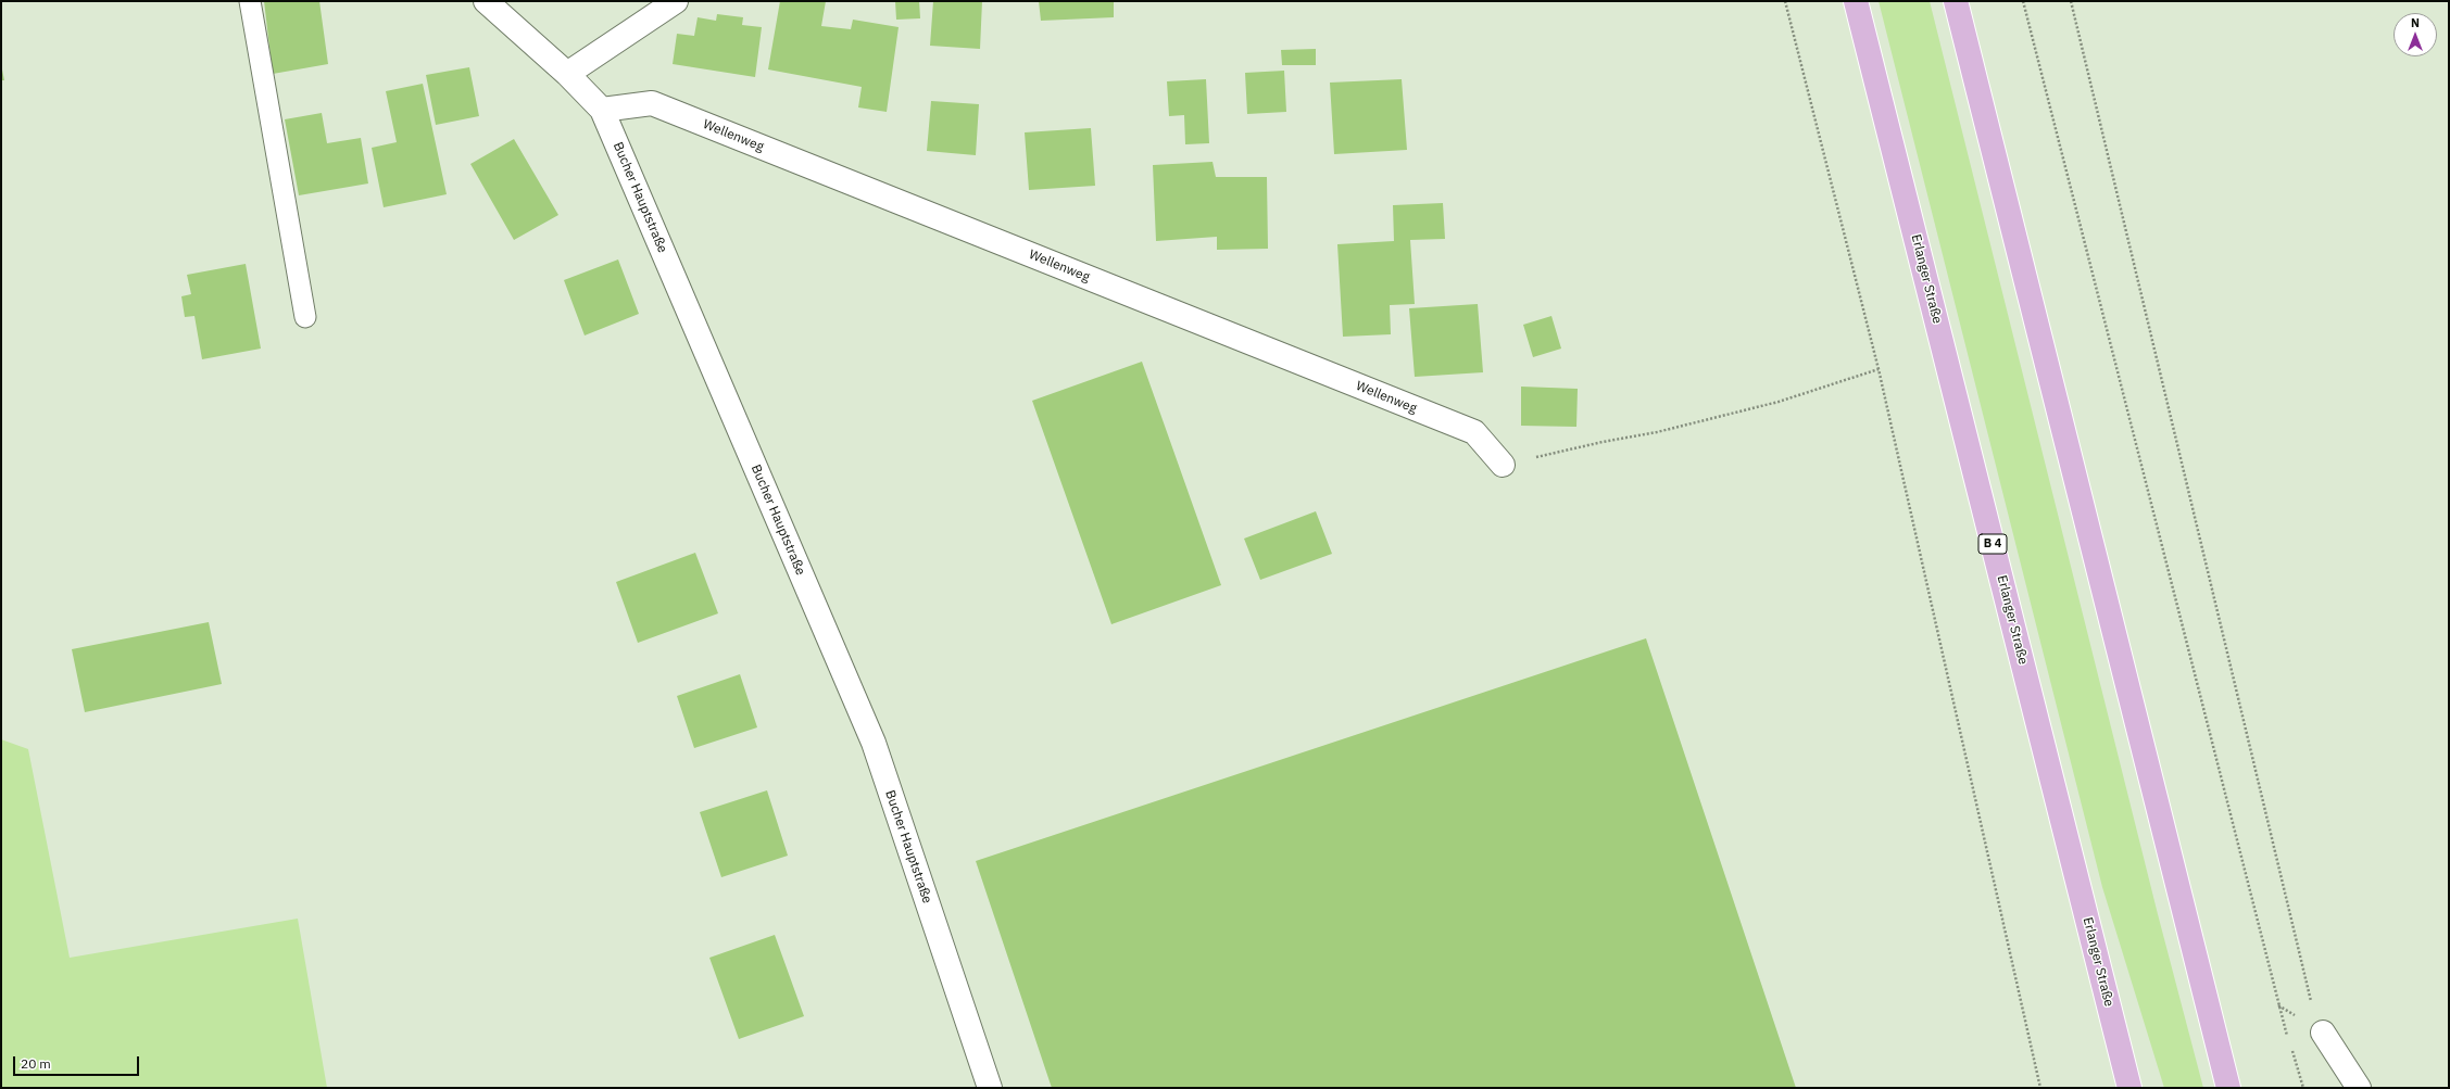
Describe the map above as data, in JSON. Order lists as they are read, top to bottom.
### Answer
{
  "streets": {
    "main road": ["Erlanger Straße", "B 4"],
    "street": ["Wellenweg", "Bucher Hauptstraße"]
  },
  "crossings": [
    ["Wellenweg", "Bucher Hauptstraße"]
  ],
  "scale_bar": "20 m",
  "north": "top"
}
